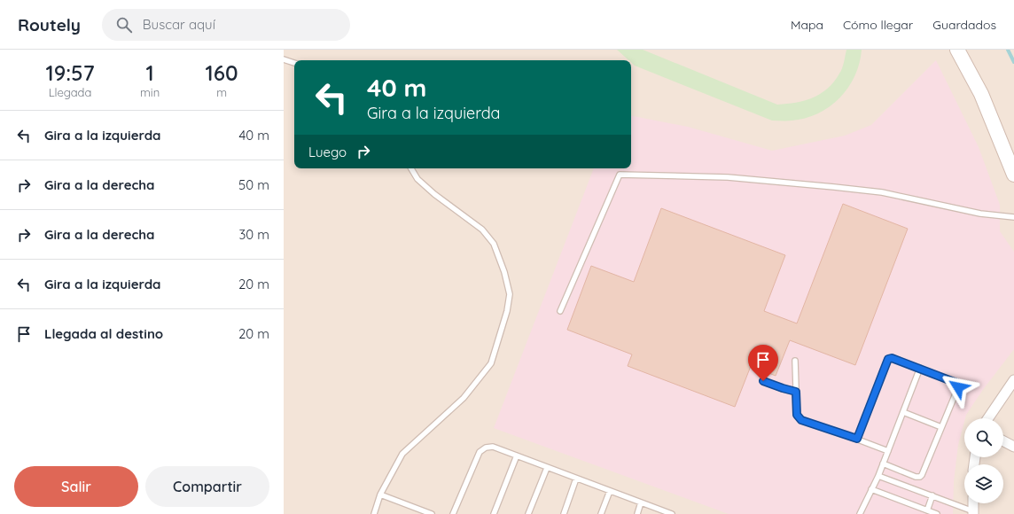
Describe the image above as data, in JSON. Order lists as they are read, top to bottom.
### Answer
{
  "page": {
    "header": "Routely",
    "search": "Buscar aquí",
    "nav": ["Mapa", "Cómo llegar", "Guardados"],
    "eta": [
      "19:57",
      "Llegada",
      "1",
      "min",
      "160",
      "m"
    ],
    "turn": ["40 m", "Gira a la izquierda"],
    "list": [
      {
        "name": "Gira a la izquierda",
        "value": "40 m"
      },
      {
        "name": "Gira a la derecha",
        "value": "50 m"
      },
      {
        "name": "Gira a la derecha",
        "value": "30 m"
      },
      {
        "name": "Gira a la izquierda",
        "value": "20 m"
      },
      {
        "name": "Llegada al destino",
        "value": "20 m"
      }
    ],
    "then": "Luego",
    "buttons": ["Salir", "Compartir"]
  }
}
